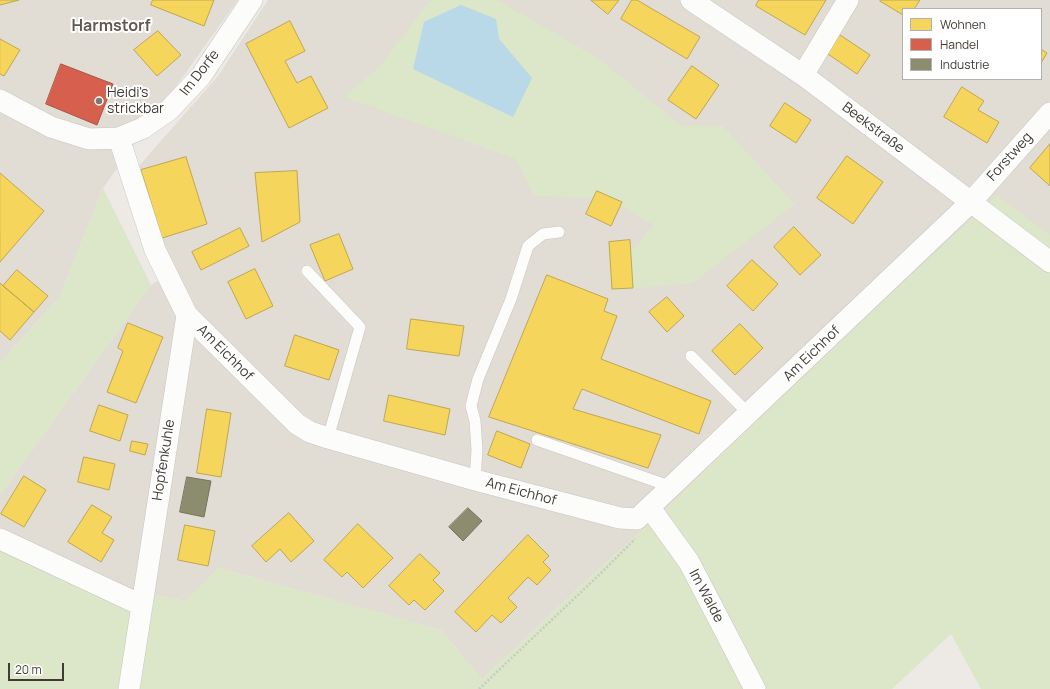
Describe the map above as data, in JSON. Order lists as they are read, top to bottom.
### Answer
{
  "streets": {
    "street": [
      "Im Dorfe",
      "Beekstraße",
      "Forstweg",
      "Am Eichhof",
      "Hopfenkuhle",
      "Im Walde"
    ]
  },
  "crossings": [
    ["Im Dorfe", "Am Eichhof"],
    ["Beekstraße", "Forstweg"],
    ["Beekstraße", "Am Eichhof"],
    ["Forstweg", "Am Eichhof"],
    ["Am Eichhof", "Hopfenkuhle"],
    ["Am Eichhof", "Im Walde"]
  ],
  "districts": ["Harmstorf"],
  "places": ["Heidi's strickbar"],
  "legend": ["Wohnen", "Handel", "Industrie"],
  "scale_bar": "20 m"
}
